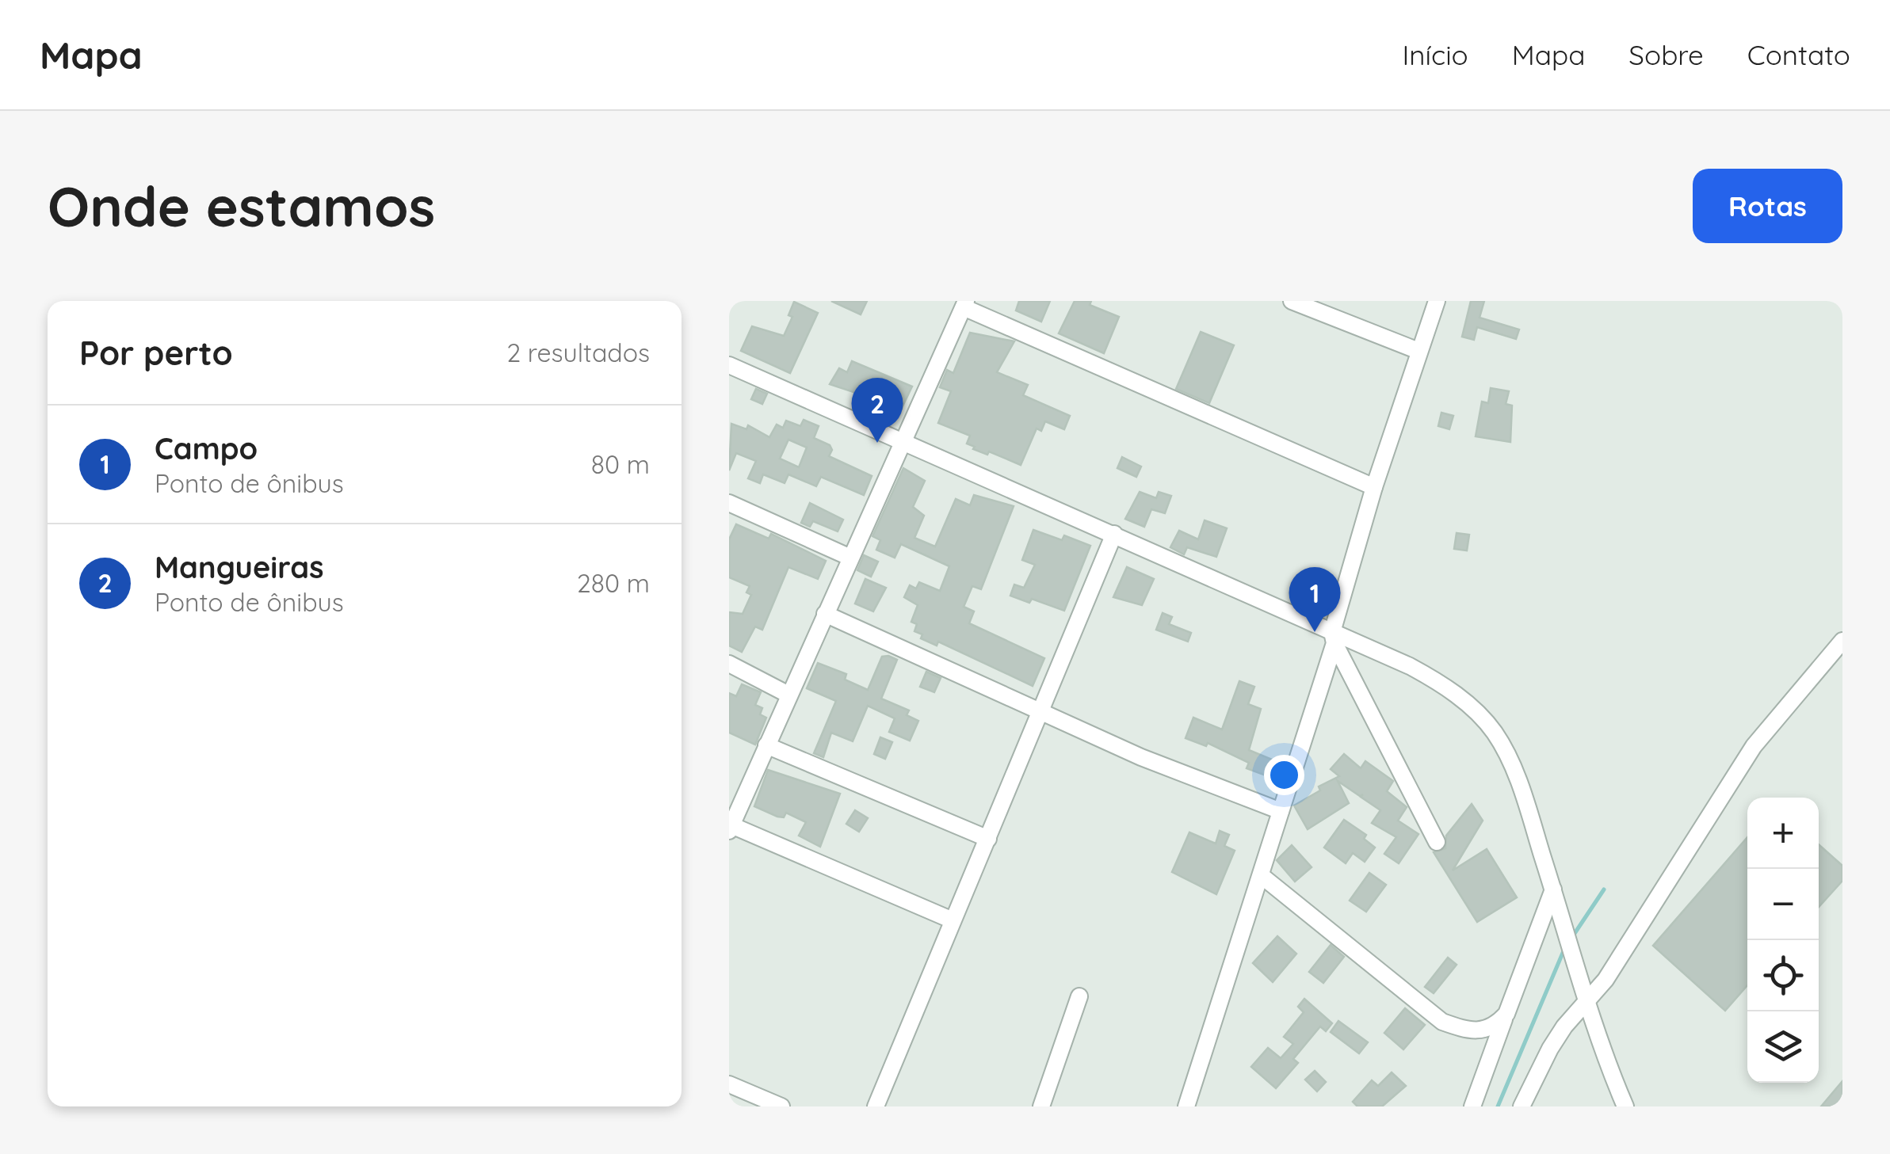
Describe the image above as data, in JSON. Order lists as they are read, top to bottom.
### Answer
{
  "page": {
    "header": "Mapa",
    "nav": [
      "Início",
      "Mapa",
      "Sobre",
      "Contato"
    ],
    "buttons": "Rotas",
    "title": "Onde estamos",
    "heading": ["Por perto", "2 resultados"],
    "pins": ["2", "1"],
    "list": [
      {
        "mark": "1",
        "name": "Campo",
        "note": "Ponto de ônibus",
        "value": "80 m"
      },
      {
        "mark": "2",
        "name": "Mangueiras",
        "note": "Ponto de ônibus",
        "value": "280 m"
      }
    ],
    "map_buttons": ["+", "−"]
  }
}
